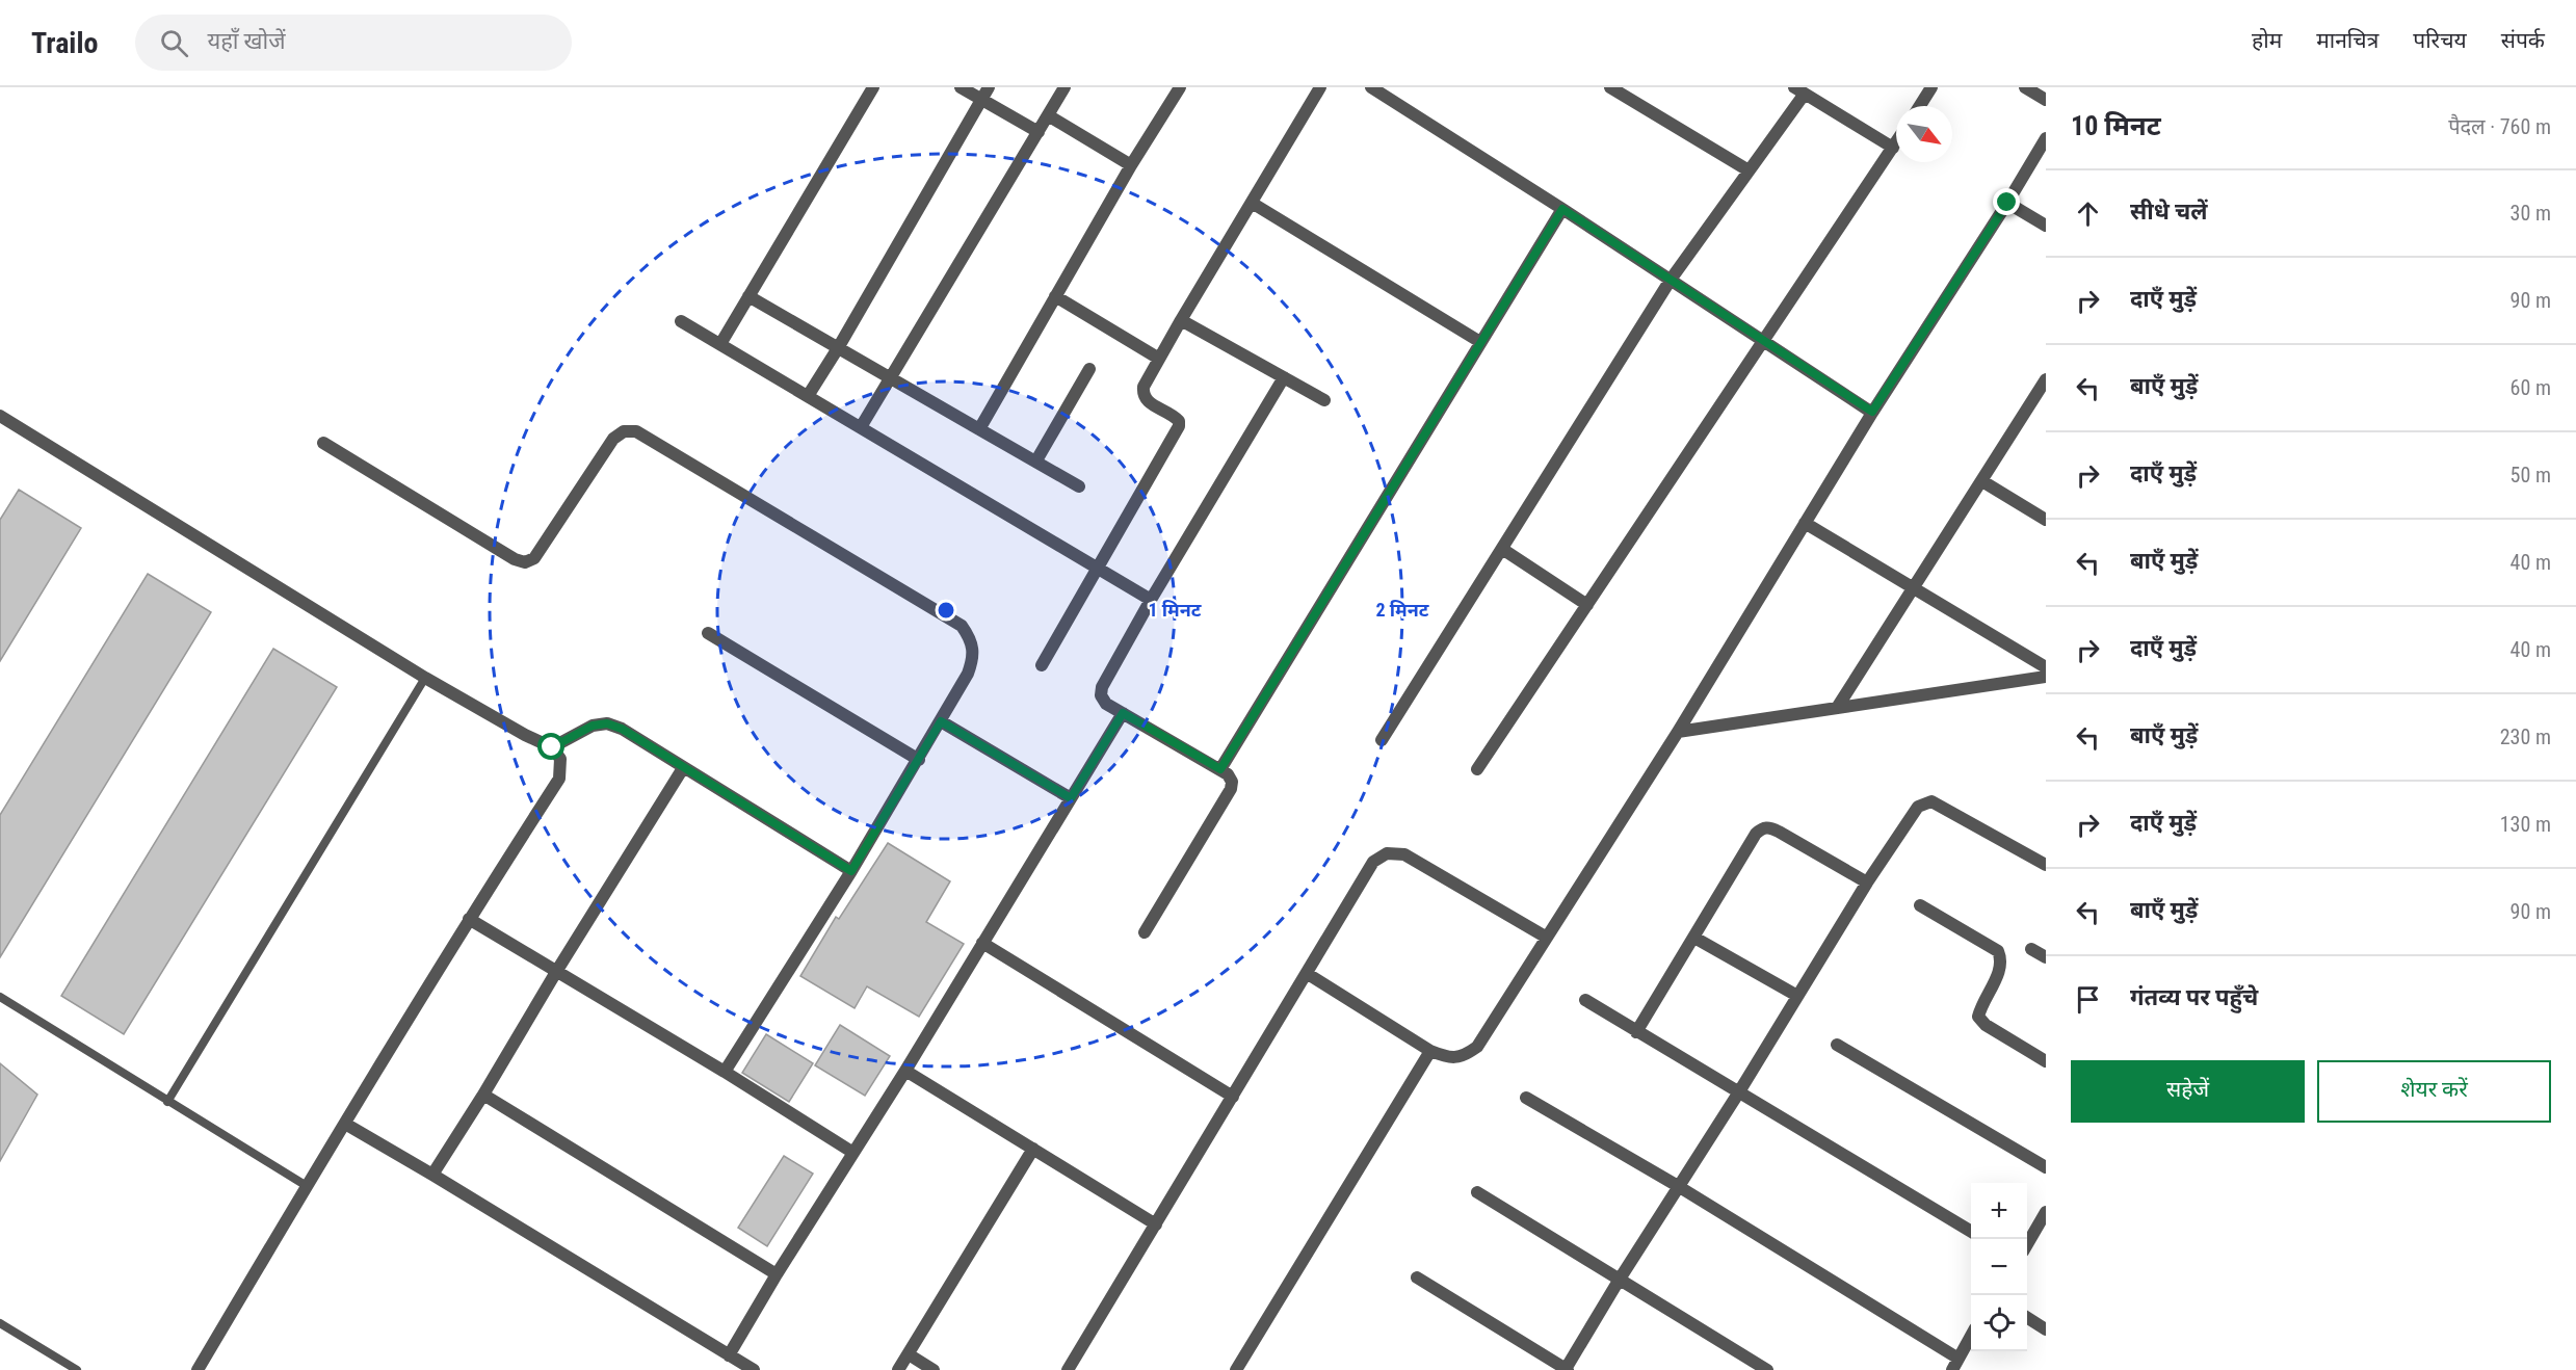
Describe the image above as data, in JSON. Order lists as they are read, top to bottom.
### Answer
{
  "north": "bottom right",
  "page": {
    "header": "Trailo",
    "search": "यहाँ खोजें",
    "nav": [
      "होम",
      "मानचित्र",
      "परिचय",
      "संपर्क"
    ],
    "heading": ["10 मिनट", "पैदल · 760 m"],
    "list": [
      ["सीधे चलें", "30 m"],
      ["दाएँ मुड़ें", "90 m"],
      ["बाएँ मुड़ें", "60 m"],
      ["दाएँ मुड़ें", "50 m"],
      ["बाएँ मुड़ें", "40 m"],
      ["दाएँ मुड़ें", "40 m"],
      ["बाएँ मुड़ें", "230 m"],
      ["दाएँ मुड़ें", "130 m"],
      ["बाएँ मुड़ें", "90 m"],
      "गंतव्य पर पहुँचे"
    ],
    "buttons": ["सहेजें", "शेयर करें"],
    "map_buttons": ["+", "−"]
  },
  "rings": ["1 मिनट", "2 मिनट"]
}
